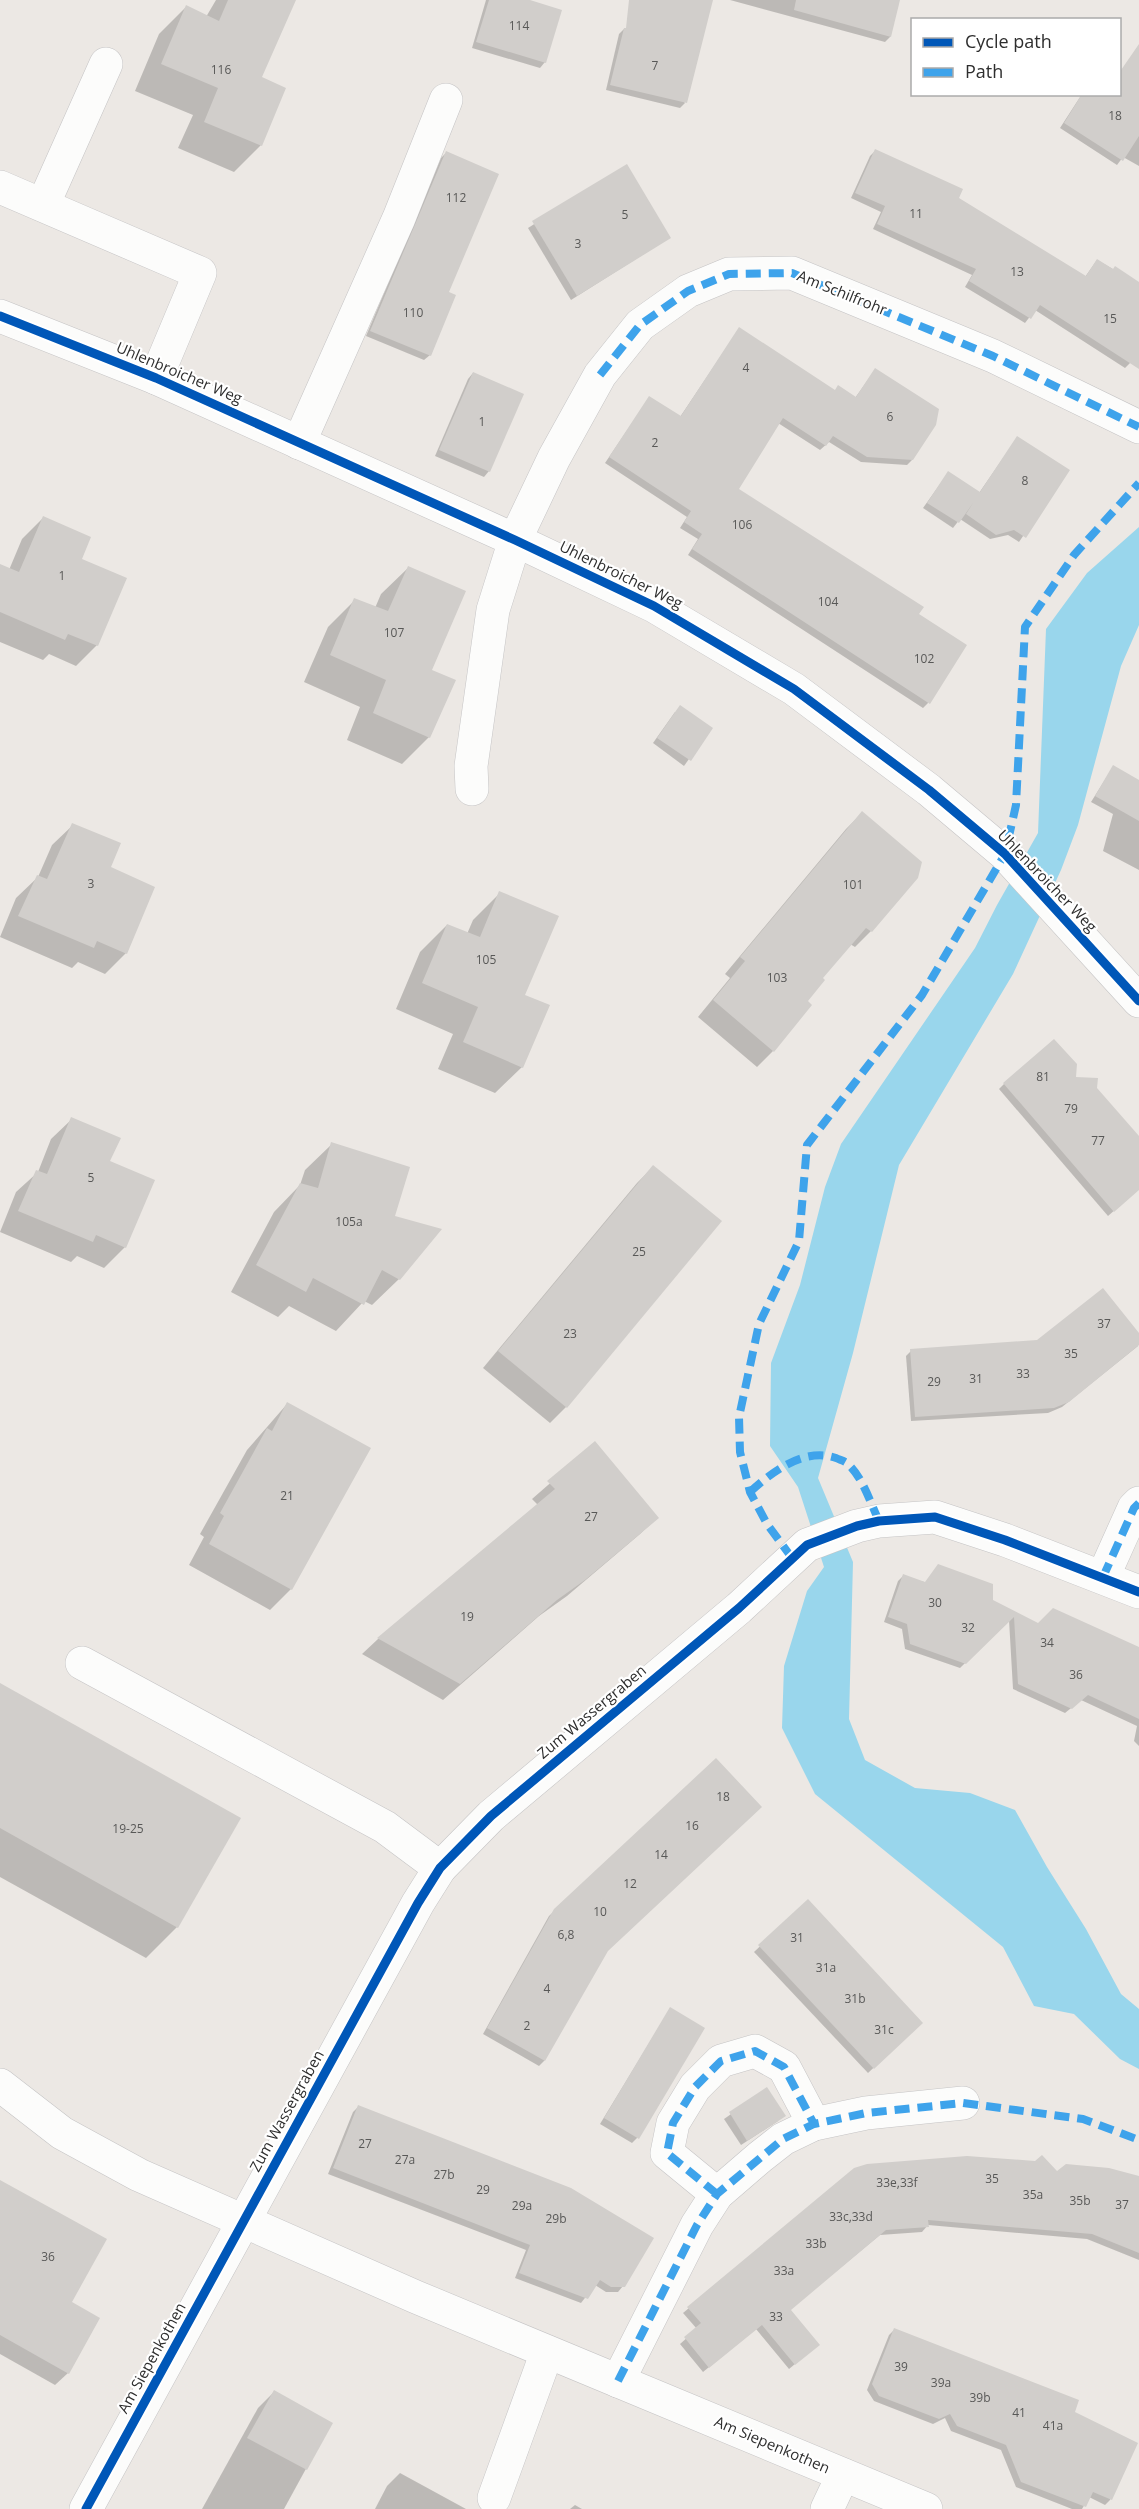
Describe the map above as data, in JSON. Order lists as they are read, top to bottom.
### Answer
{
  "streets": {
    "street": [
      "Am Schilfrohr",
      "Uhlenbroicher Weg",
      "Zum Wassergraben",
      "Am Siepenkothen"
    ]
  },
  "crossings": [
    ["Am Schilfrohr", "Uhlenbroicher Weg"],
    ["Zum Wassergraben", "Am Siepenkothen"]
  ],
  "house_numbers": [
    "114",
    "7",
    "116",
    "18",
    "112",
    "11",
    "5",
    "3",
    "13",
    "110",
    "15",
    "4",
    "6",
    "1",
    "2",
    "8",
    "106",
    "1",
    "104",
    "107",
    "102",
    "3",
    "101",
    "105",
    "103",
    "81",
    "79",
    "77",
    "5",
    "105a",
    "25",
    "37",
    "23",
    "35",
    "33",
    "31",
    "29",
    "21",
    "27",
    "30",
    "19",
    "32",
    "34",
    "36",
    "18",
    "16",
    "19-25",
    "14",
    "12",
    "10",
    "6,8",
    "31",
    "31a",
    "4",
    "31b",
    "2",
    "31c",
    "27",
    "27a",
    "27b",
    "35",
    "33e,33f",
    "29",
    "35a",
    "35b",
    "37",
    "29a",
    "33c,33d",
    "29b",
    "33b",
    "36",
    "33a",
    "33",
    "39",
    "39a",
    "39b",
    "41",
    "41a"
  ],
  "legend": ["Cycle path", "Path"]
}
